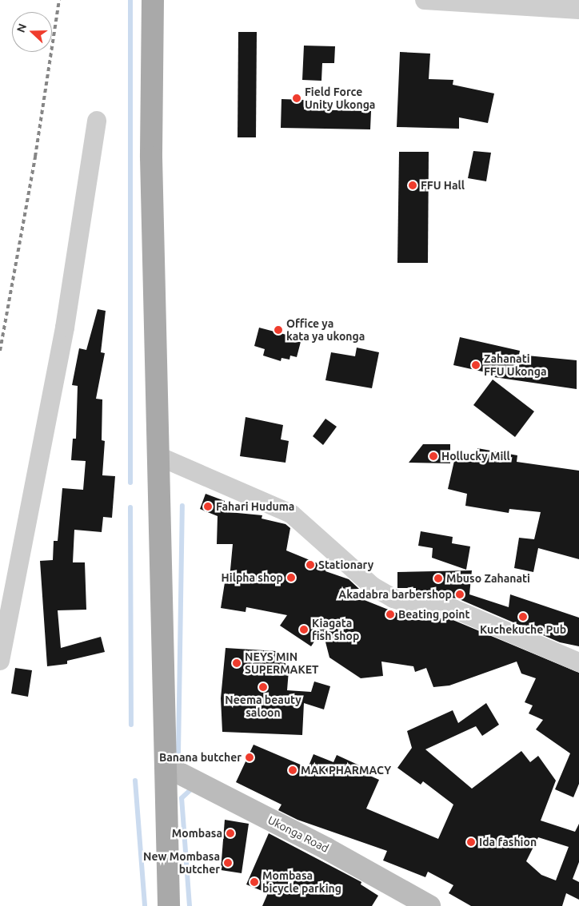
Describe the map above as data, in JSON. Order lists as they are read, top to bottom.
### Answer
{
  "streets": {
    "street": ["Ukonga Road"]
  },
  "places": [
    "Field Force Unity Ukonga",
    "FFU Hall",
    "Office ya kata ya ukonga",
    "Zahanati FFU Ukonga",
    "Hollucky Mill",
    "Fahari Huduma",
    "Stationary",
    "Hilpha shop",
    "Mbuso Zahanati",
    "Akadabra barbershop",
    "Beating point",
    "Kuchekuche Pub",
    "Kiagata fish shop",
    "NEYS MIN SUPERMAKET",
    "Neema beauty saloon",
    "Banana butcher",
    "MAK PHARMACY",
    "Mombasa",
    "Ida fashion",
    "New Mombasa butcher",
    "Mombasa bicycle parking"
  ],
  "north": "left"
}
